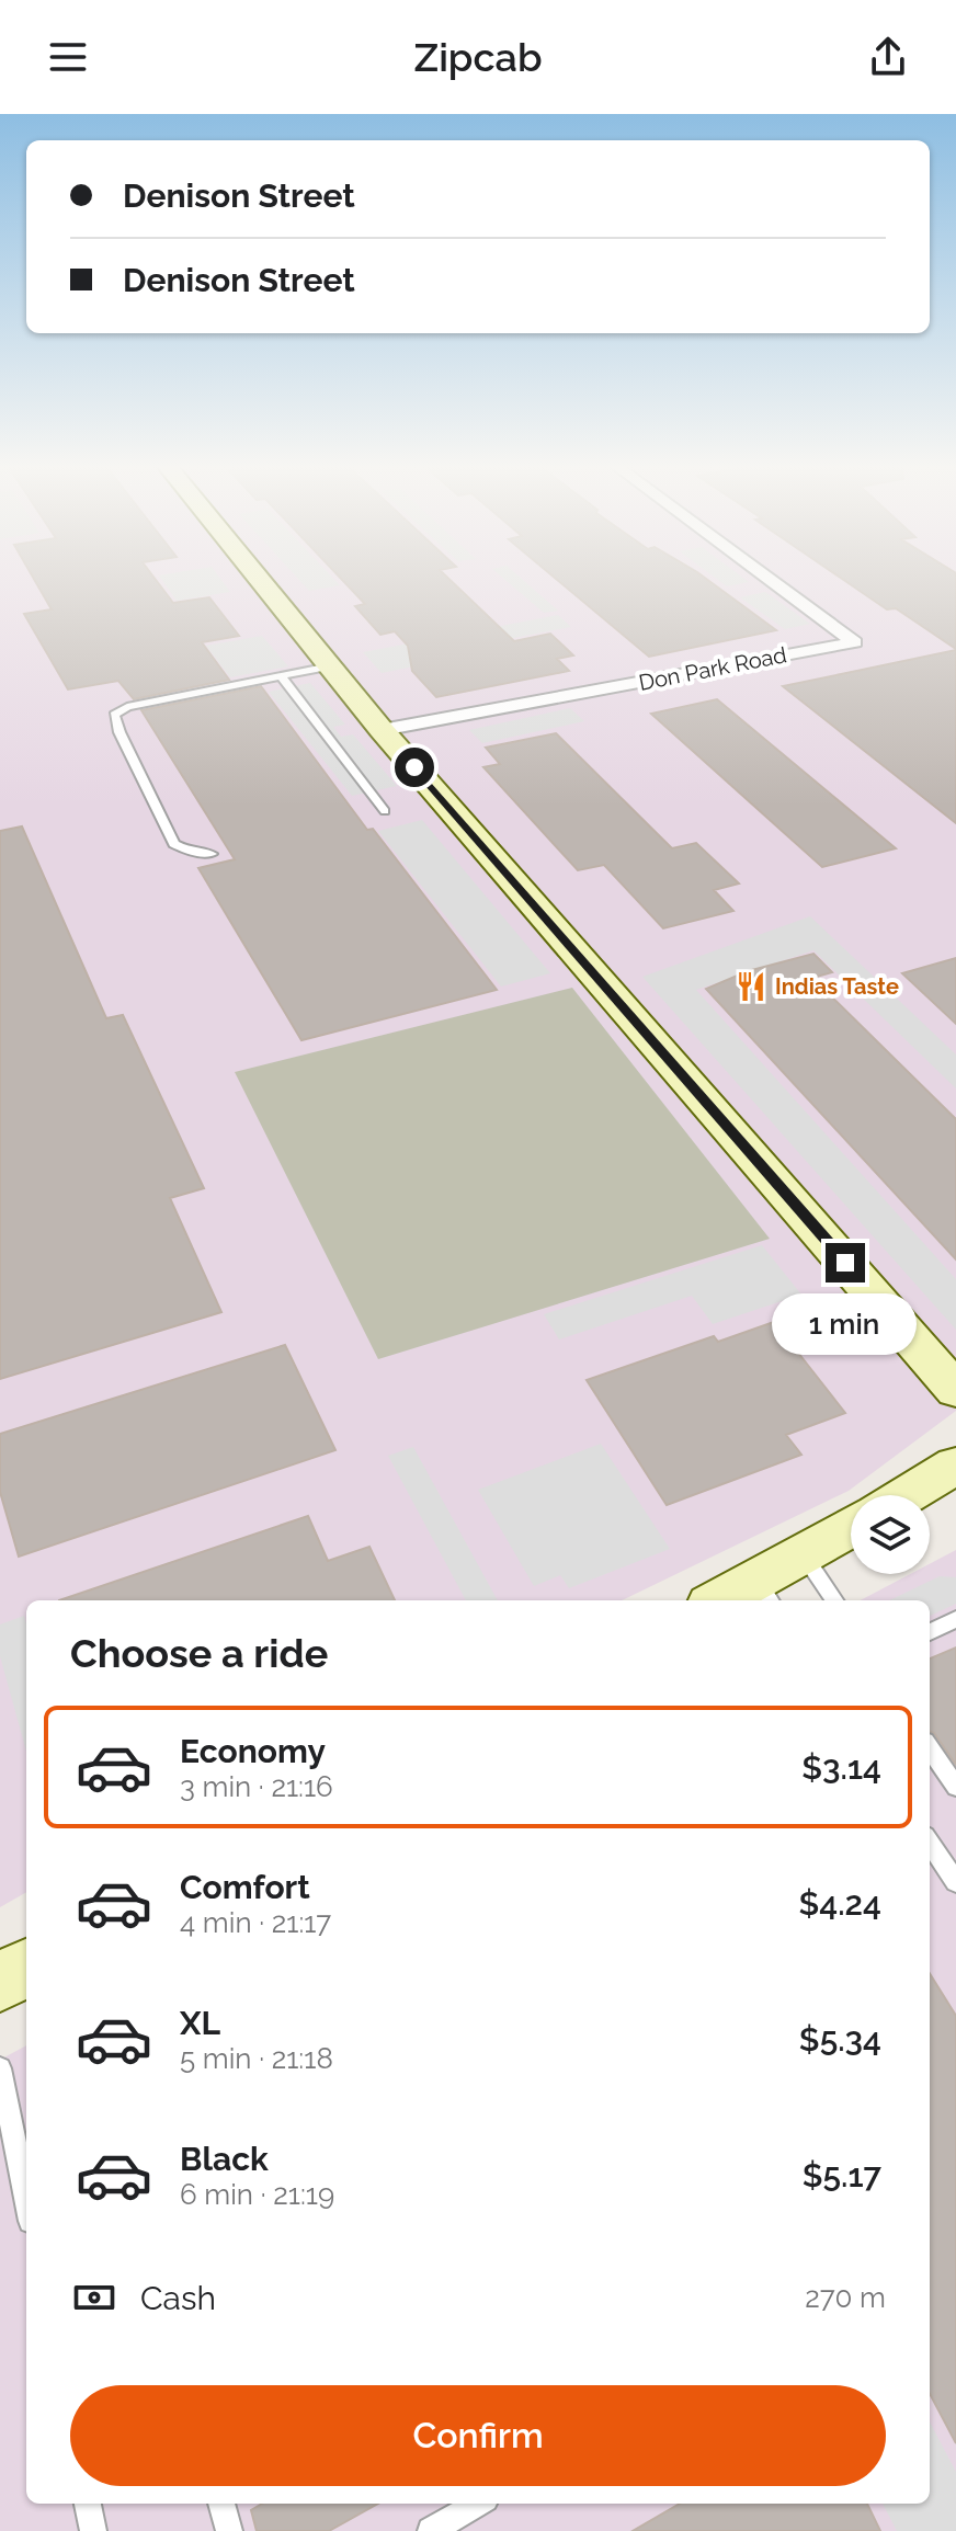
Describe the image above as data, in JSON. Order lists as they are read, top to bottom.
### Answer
{
  "streets": {
    "street": ["Don Park Road"]
  },
  "places": {
    "restaurant": ["Indias Taste"]
  },
  "page": {
    "header": "Zipcab",
    "banner": ["Denison Street", "Denison Street"],
    "bubble": "1 min",
    "heading": "Choose a ride",
    "list": [
      {
        "name": "Economy",
        "note": "3 min · 21:16",
        "value": "$3.14"
      },
      {
        "name": "Comfort",
        "note": "4 min · 21:17",
        "value": "$4.24"
      },
      {
        "name": "XL",
        "note": "5 min · 21:18",
        "value": "$5.34"
      },
      {
        "name": "Black",
        "note": "6 min · 21:19",
        "value": "$5.17"
      }
    ],
    "pay": ["Cash", "270 m"],
    "buttons": "Confirm"
  }
}
